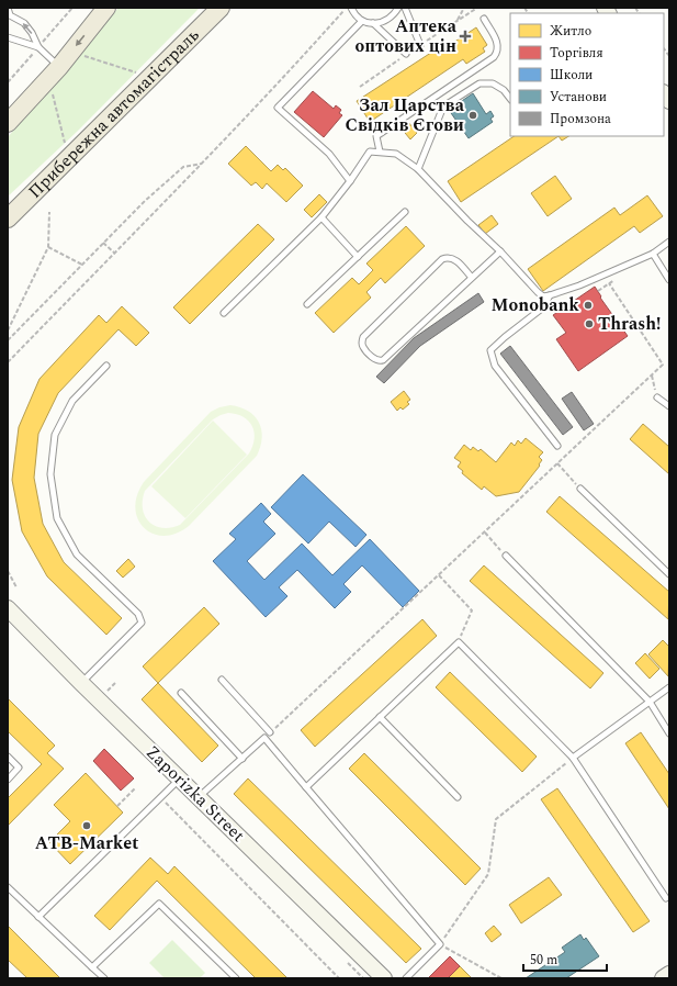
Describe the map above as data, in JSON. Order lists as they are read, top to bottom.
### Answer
{
  "streets": {
    "main road": ["Прибережна автомагістраль"],
    "street": ["Zaporizka Street"]
  },
  "places": {
    "health": ["Аптека оптових цін"],
    "other": [
      "Зал Царства Свідків Єгови",
      "Monobank",
      "Thrash!",
      "ATB-Market"
    ]
  },
  "legend": [
    "Житло",
    "Торгівля",
    "Школи",
    "Установи",
    "Промзона"
  ],
  "scale_bar": "50 m"
}
